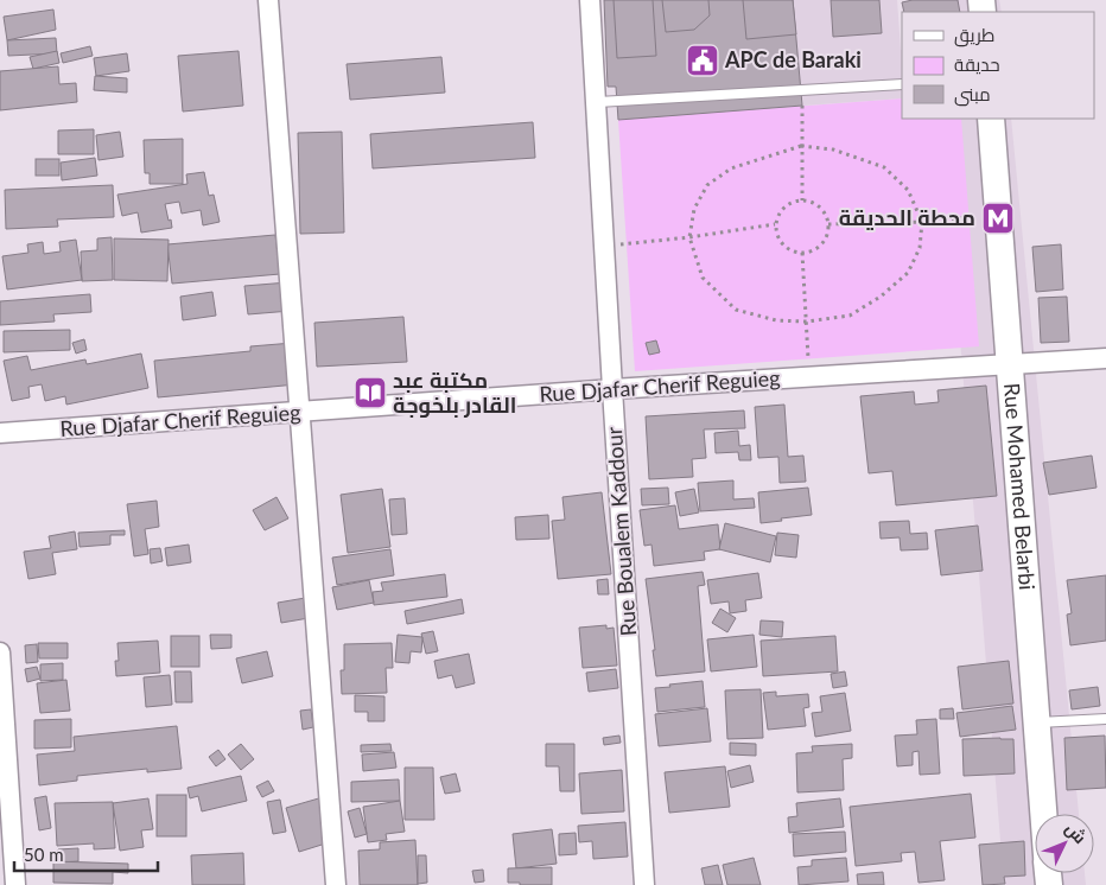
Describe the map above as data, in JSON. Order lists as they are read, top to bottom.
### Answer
{
  "streets": {
    "street": ["Rue Djafar Cherif Reguieg", "Rue Mohamed Belarbi", "Rue Boualem Kaddour"]
  },
  "crossings": [
    ["Rue Djafar Cherif Reguieg", "Rue Mohamed Belarbi"],
    ["Rue Djafar Cherif Reguieg", "Rue Boualem Kaddour"]
  ],
  "places": {
    "public building": ["APC de Baraki"],
    "metro station": ["محطة الحديقة"],
    "library": ["مكتبة عبد القادر بلخوجة"]
  },
  "legend": ["طريق", "حديقة", "مبنى"],
  "scale_bar": "50 m",
  "north": "top right"
}
